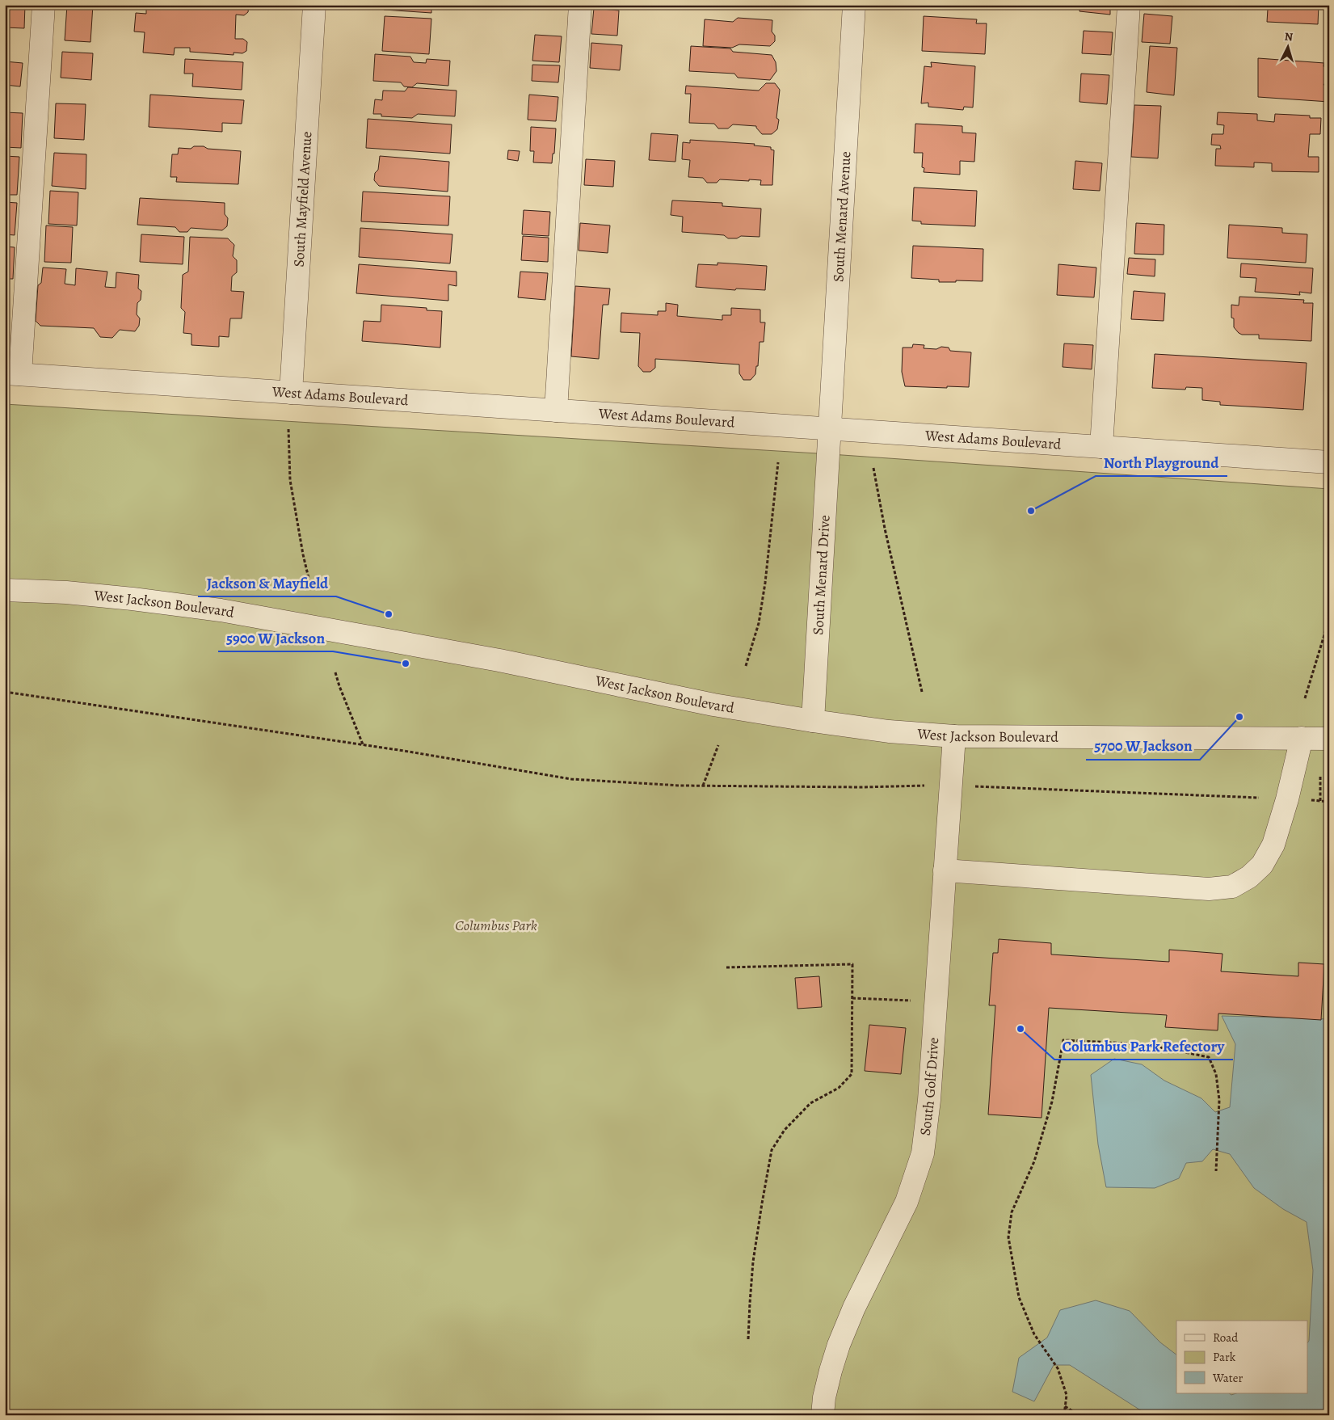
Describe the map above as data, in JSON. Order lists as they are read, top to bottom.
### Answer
{
  "streets": {
    "street": [
      "South Mayfield Avenue",
      "South Menard Avenue",
      "West Adams Boulevard",
      "South Menard Drive",
      "West Jackson Boulevard",
      "South Golf Drive"
    ]
  },
  "crossings": [
    ["South Mayfield Avenue", "West Adams Boulevard"],
    ["South Menard Avenue", "West Adams Boulevard"],
    ["South Menard Avenue", "South Menard Drive"],
    ["West Adams Boulevard", "South Menard Drive"],
    ["South Menard Drive", "West Jackson Boulevard"],
    ["West Jackson Boulevard", "South Golf Drive"]
  ],
  "parks": ["Columbus Park"],
  "places": [
    "North Playground",
    "Jackson & Mayfield",
    "5900 W Jackson",
    "5700 W Jackson",
    "Columbus Park Refectory"
  ],
  "legend": ["Road", "Park", "Water"],
  "north": "top"
}
